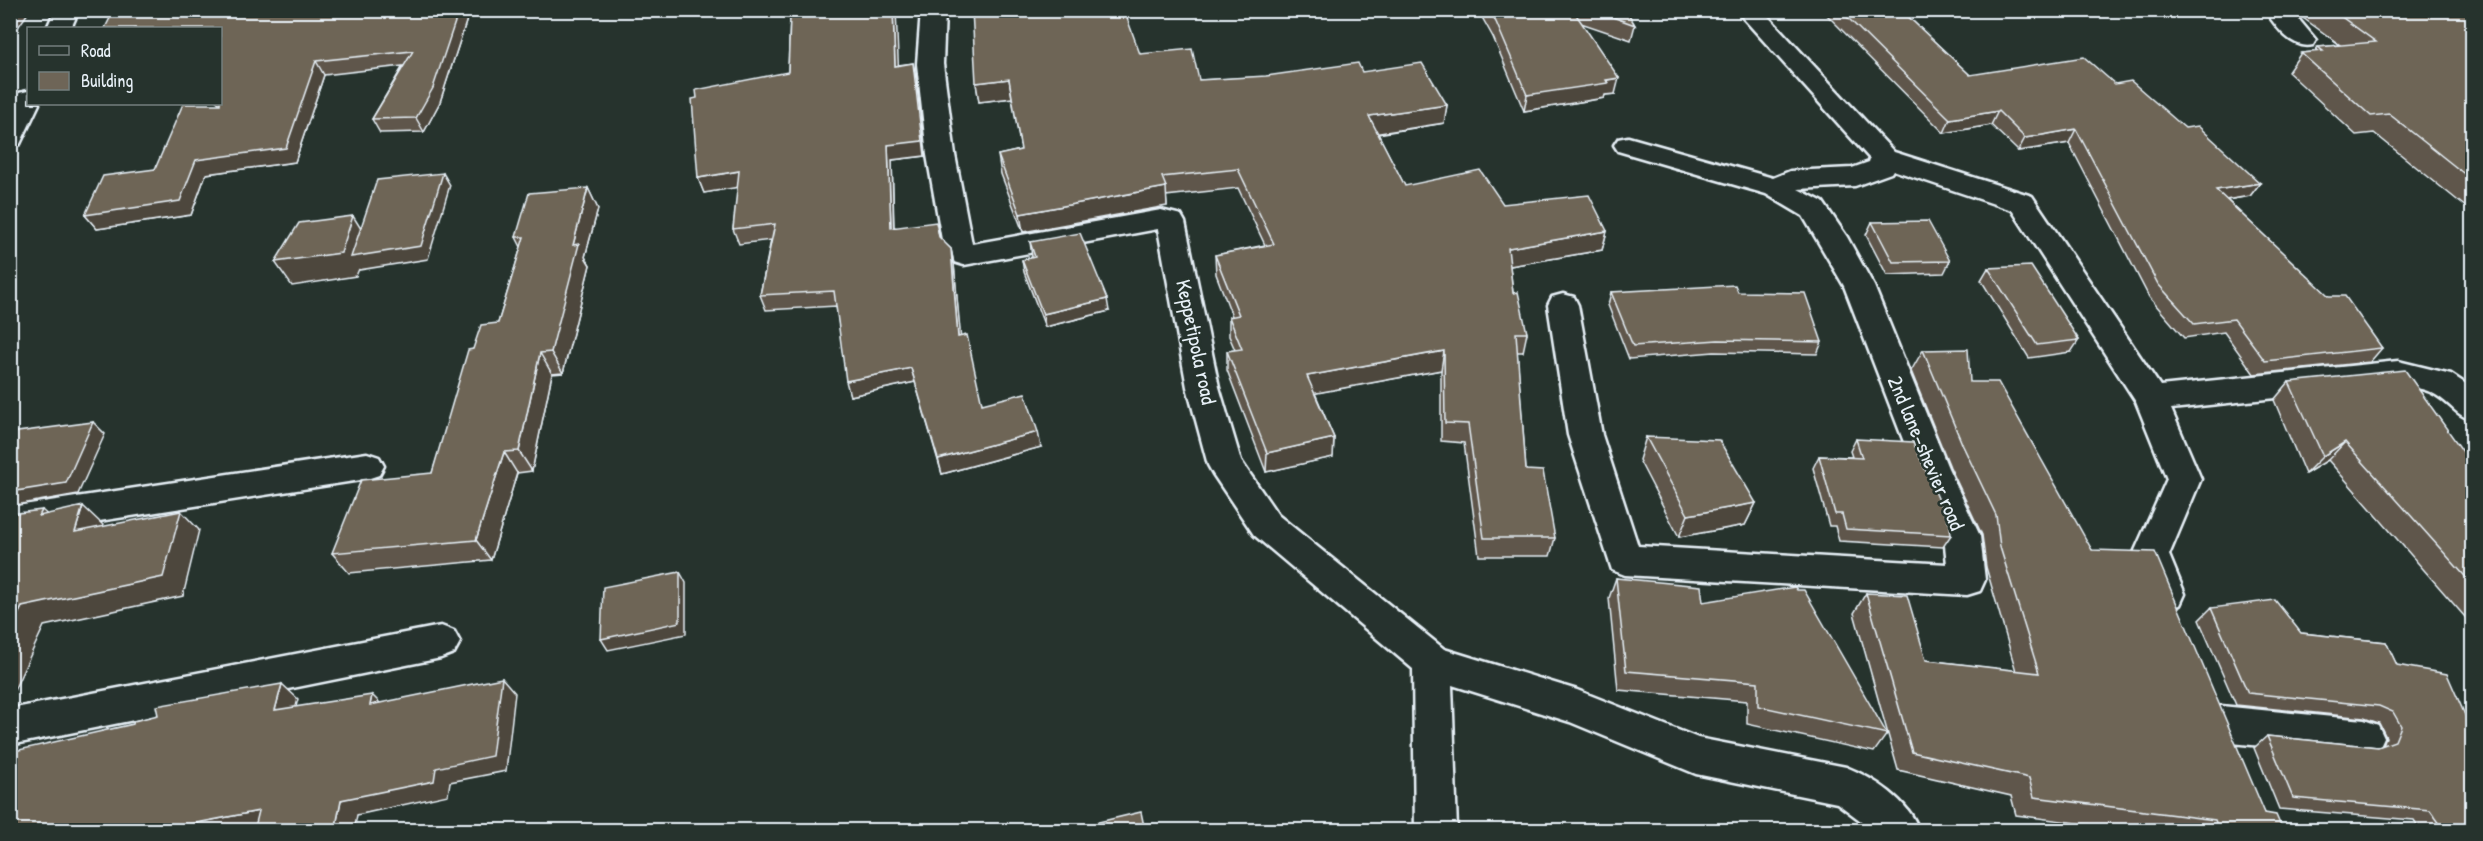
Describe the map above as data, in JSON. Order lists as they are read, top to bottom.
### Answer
{
  "streets": {
    "street": ["Keppetipola road", "2nd lane-shevier road"]
  },
  "legend": ["Road", "Building"]
}
